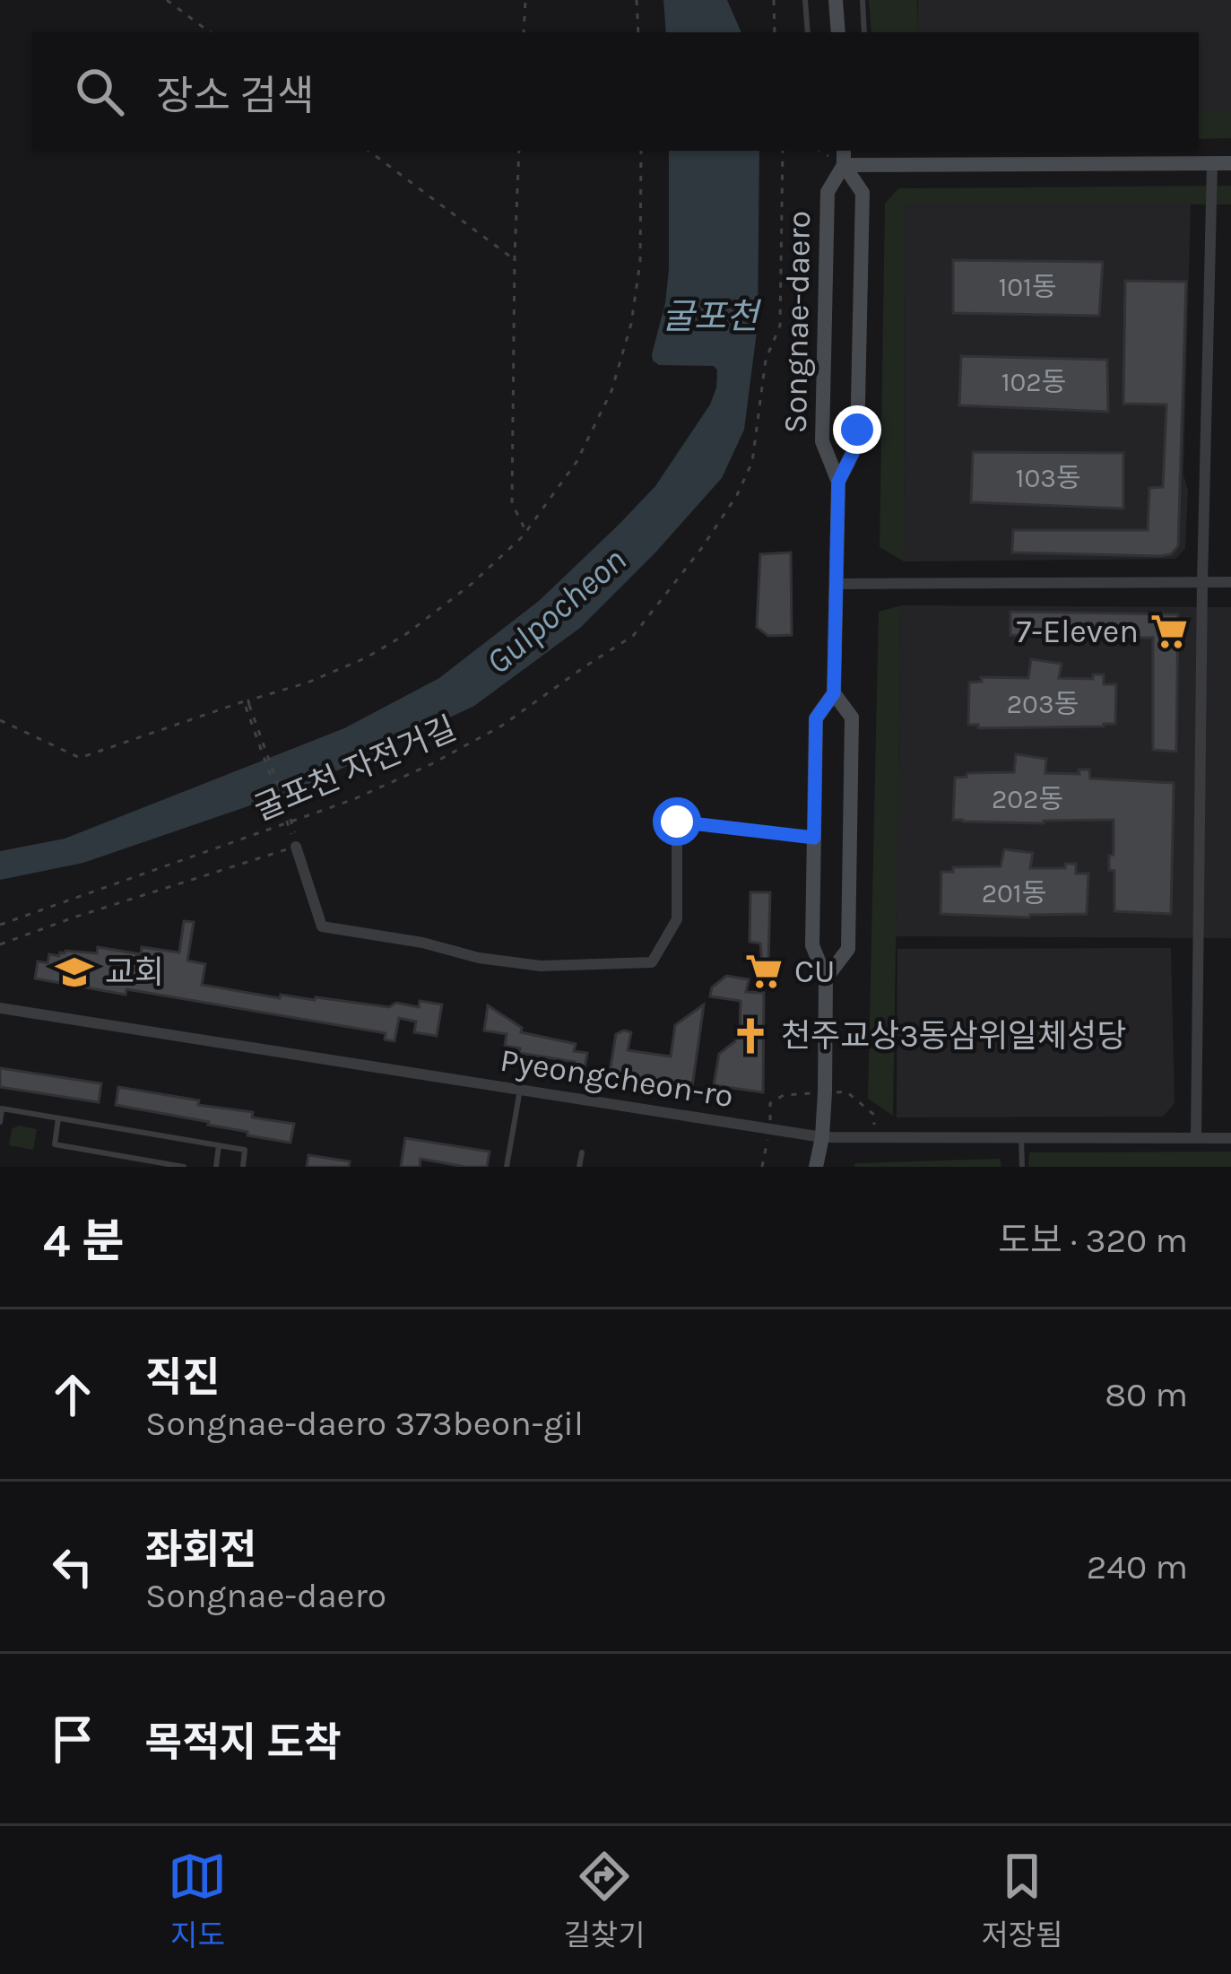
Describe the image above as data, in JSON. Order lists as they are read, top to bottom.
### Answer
{
  "streets": {
    "street": ["Songnae-daero", "Pyeongcheon-ro"],
    "path": ["굴포천 자전거길"]
  },
  "crossings": [
    ["Songnae-daero", "Pyeongcheon-ro"]
  ],
  "water": ["굴포천", "Gulpocheon"],
  "places": {
    "supermarket": ["7-Eleven", "CU"],
    "school or university": ["교회"],
    "church": ["천주교상3동삼위일체성당"]
  },
  "house_numbers": [
    "101동",
    "102동",
    "103동",
    "203동",
    "202동",
    "201동"
  ],
  "page": {
    "search": "장소 검색",
    "heading": ["4 분", "도보 · 320 m"],
    "list": [
      ["직진", "Songnae-daero 373beon-gil", "80 m"],
      ["좌회전", "Songnae-daero", "240 m"],
      "목적지 도착"
    ],
    "nav": ["지도", "길찾기", "저장됨"]
  }
}
